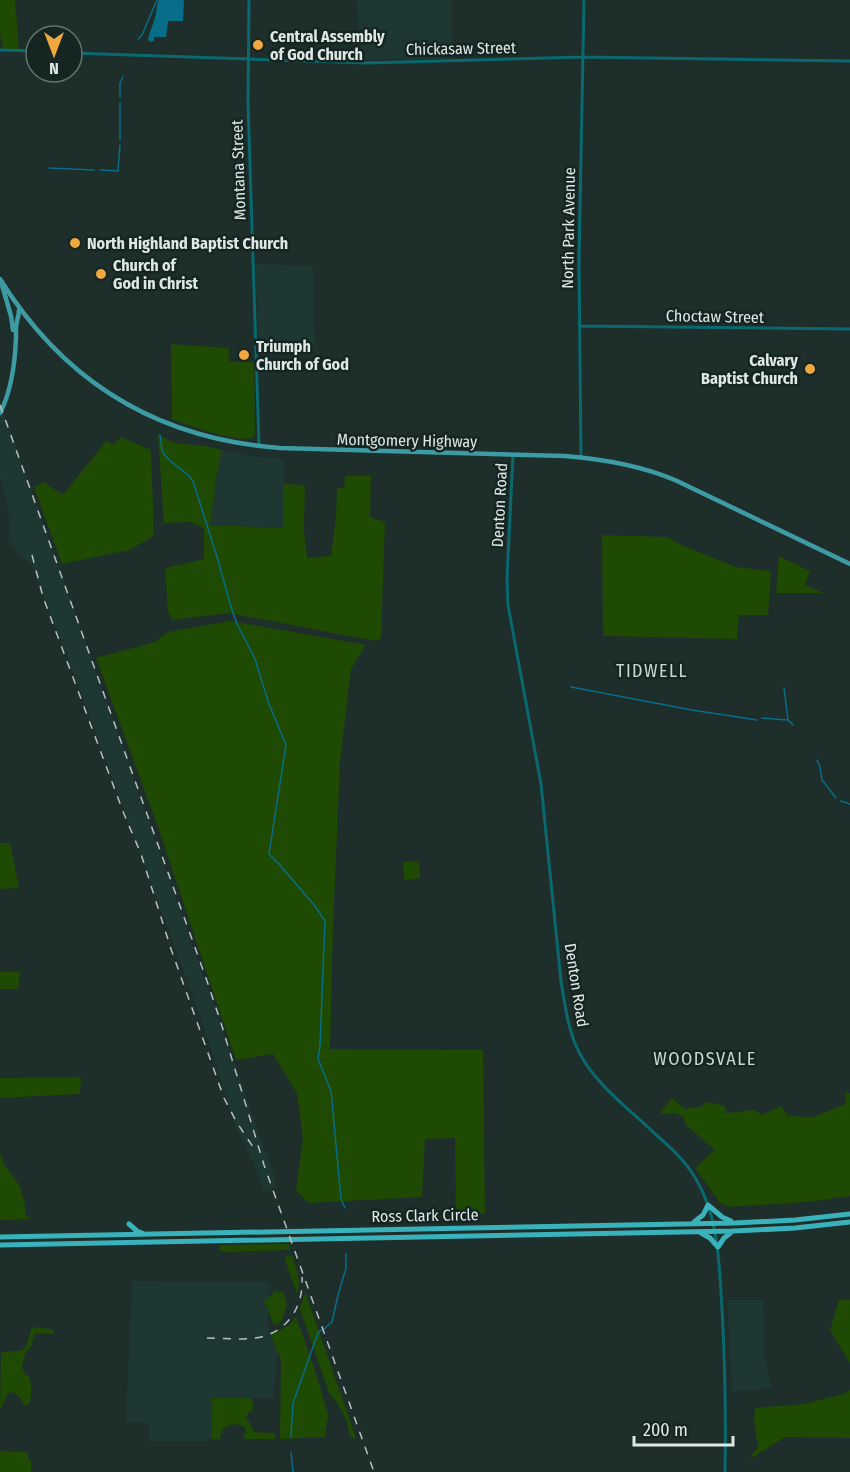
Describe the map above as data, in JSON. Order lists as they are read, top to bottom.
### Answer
{
  "streets": {
    "highway": ["Ross Clark Circle"],
    "main road": ["Montgomery Highway"],
    "street": [
      "Chickasaw Street",
      "Montana Street",
      "North Park Avenue",
      "Choctaw Street",
      "Denton Road"
    ]
  },
  "crossings": [
    ["Chickasaw Street", "Montana Street"],
    ["Chickasaw Street", "North Park Avenue"],
    ["Montana Street", "Montgomery Highway"],
    ["North Park Avenue", "Choctaw Street"],
    ["North Park Avenue", "Montgomery Highway"],
    ["Montgomery Highway", "Denton Road"],
    ["Denton Road", "Ross Clark Circle"]
  ],
  "districts": ["TIDWELL", "WOODSVALE"],
  "places": [
    "Central Assembly of God Church",
    "North Highland Baptist Church",
    "Church of God in Christ",
    "Triumph Church of God",
    "Calvary Baptist Church"
  ],
  "scale_bar": "200 m",
  "north": "bottom"
}
